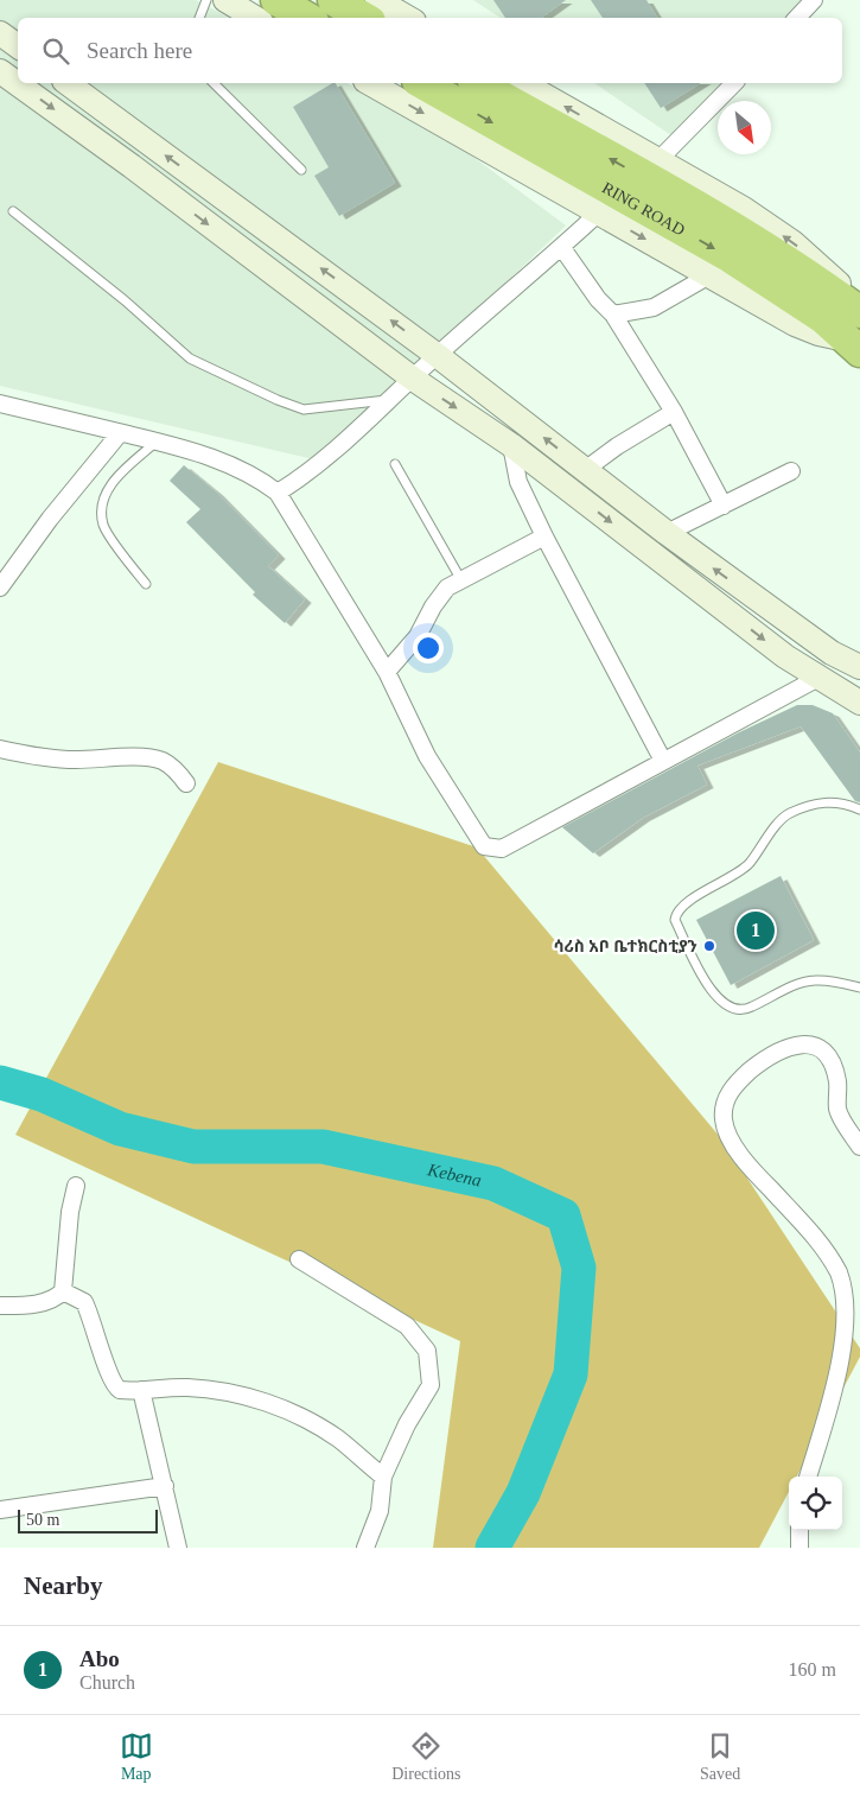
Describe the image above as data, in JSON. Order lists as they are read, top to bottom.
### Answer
{
  "streets": {
    "highway": ["RING ROAD"]
  },
  "water": ["Kebena"],
  "places": ["ሳሪስ አቦ ቤተክርስቲያን"],
  "scale_bar": "50 m",
  "north": "bottom right",
  "page": {
    "search": "Search here",
    "pins": "1",
    "scale": "50 m",
    "heading": "Nearby",
    "list": [
      {
        "mark": "1",
        "name": "Abo",
        "note": "Church",
        "value": "160 m"
      }
    ],
    "nav": ["Map", "Directions", "Saved"]
  }
}
